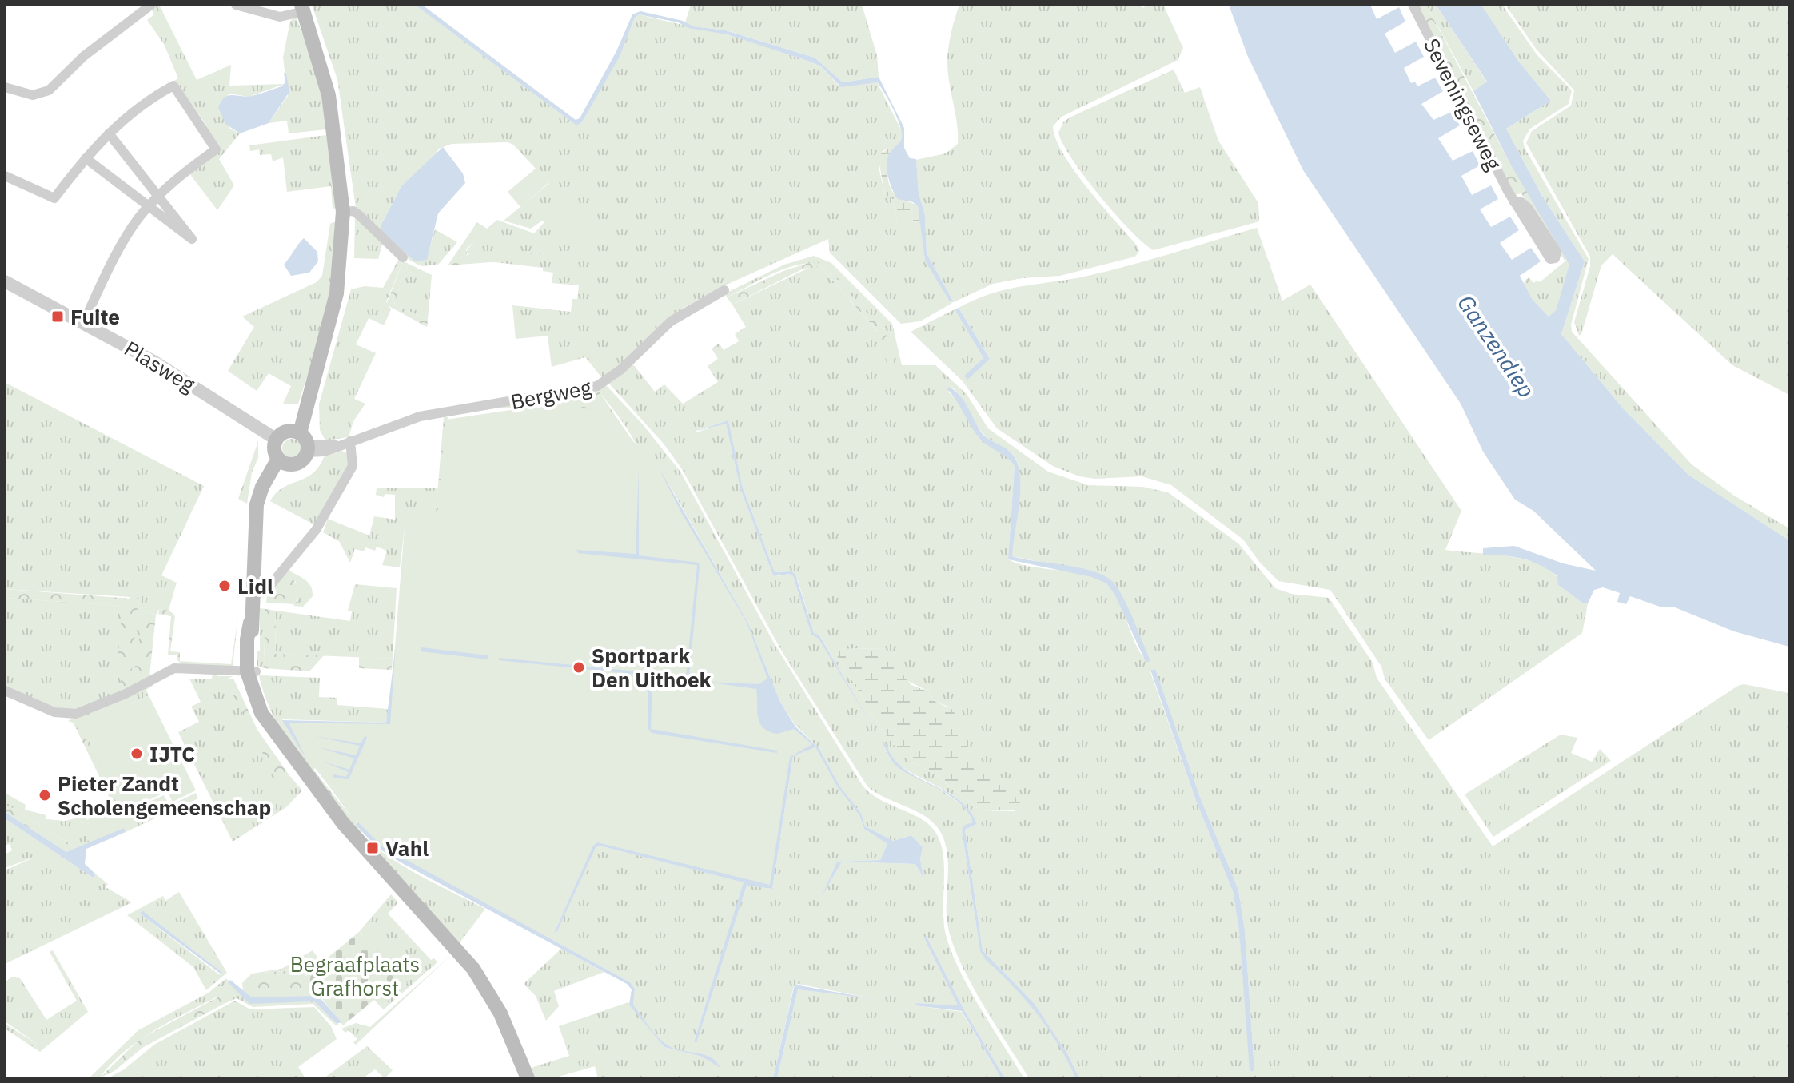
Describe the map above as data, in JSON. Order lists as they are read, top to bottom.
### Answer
{
  "streets": {
    "street": ["Seveningseweg", "Plasweg", "Bergweg"]
  },
  "crossings": [
    ["Plasweg", "Bergweg"]
  ],
  "water": ["Ganzendiep"],
  "parks": ["Begraafplaats Grafhorst"],
  "places": {
    "transit": ["Fuite", "Vahl"],
    "other": [
      "Lidl",
      "Sportpark Den Uithoek",
      "IJTC",
      "Pieter Zandt Scholengemeenschap"
    ]
  }
}
